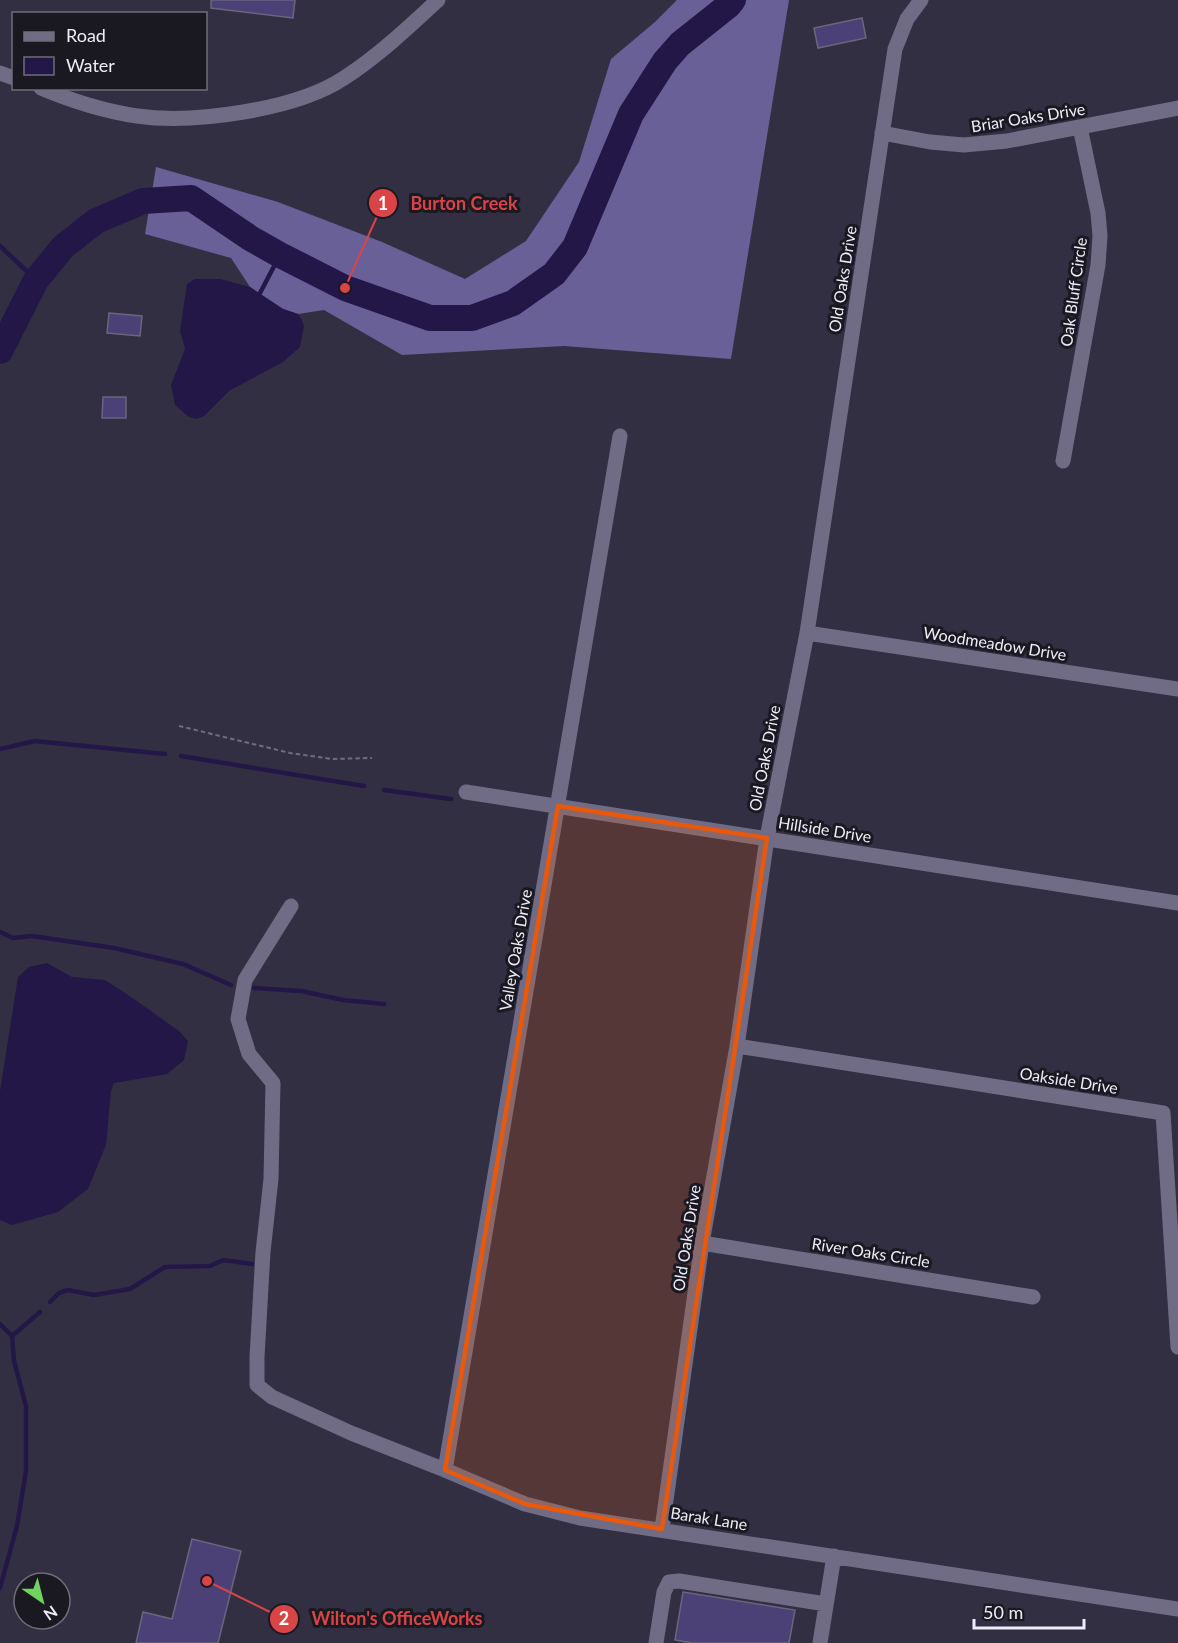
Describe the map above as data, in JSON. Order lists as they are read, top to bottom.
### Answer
{
  "streets": {
    "street": [
      "Briar Oaks Drive",
      "Old Oaks Drive",
      "Oak Bluff Circle",
      "Woodmeadow Drive",
      "Hillside Drive",
      "Valley Oaks Drive",
      "Oakside Drive",
      "River Oaks Circle",
      "Barak Lane"
    ]
  },
  "crossings": [
    ["Briar Oaks Drive", "Old Oaks Drive"],
    ["Briar Oaks Drive", "Oak Bluff Circle"],
    ["Old Oaks Drive", "Woodmeadow Drive"],
    ["Old Oaks Drive", "Hillside Drive"],
    ["Old Oaks Drive", "Oakside Drive"],
    ["Old Oaks Drive", "River Oaks Circle"],
    ["Old Oaks Drive", "Barak Lane"],
    ["Hillside Drive", "Valley Oaks Drive"],
    ["Valley Oaks Drive", "Barak Lane"]
  ],
  "places": ["Burton Creek", "Wilton's OfficeWorks"],
  "legend": ["Road", "Water"],
  "scale_bar": "50 m",
  "north": "bottom right"
}
